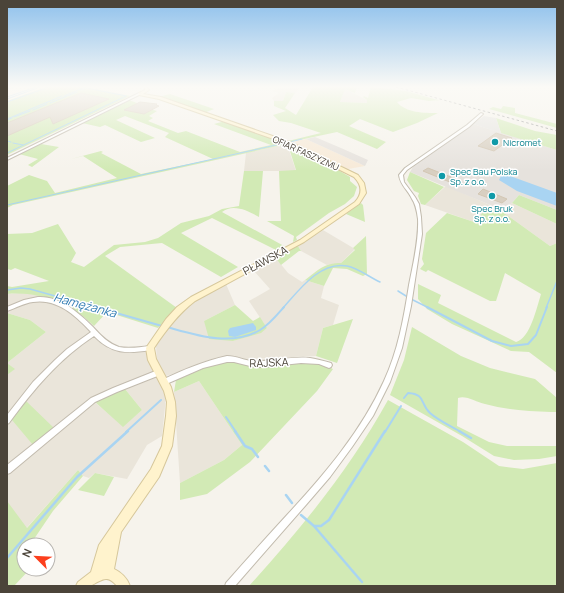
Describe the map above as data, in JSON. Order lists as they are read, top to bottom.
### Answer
{
  "streets": {
    "street": ["OFIAR FASZYZMU", "PŁAWSKA", "RAJSKA"]
  },
  "crossings": [
    ["OFIAR FASZYZMU", "PŁAWSKA"]
  ],
  "water": ["Hamężanka"],
  "places": ["Nicromet", "Spec Bau Polska Sp. z o.o.", "Spec Bruk Sp. z o.o."],
  "north": "top left"
}
